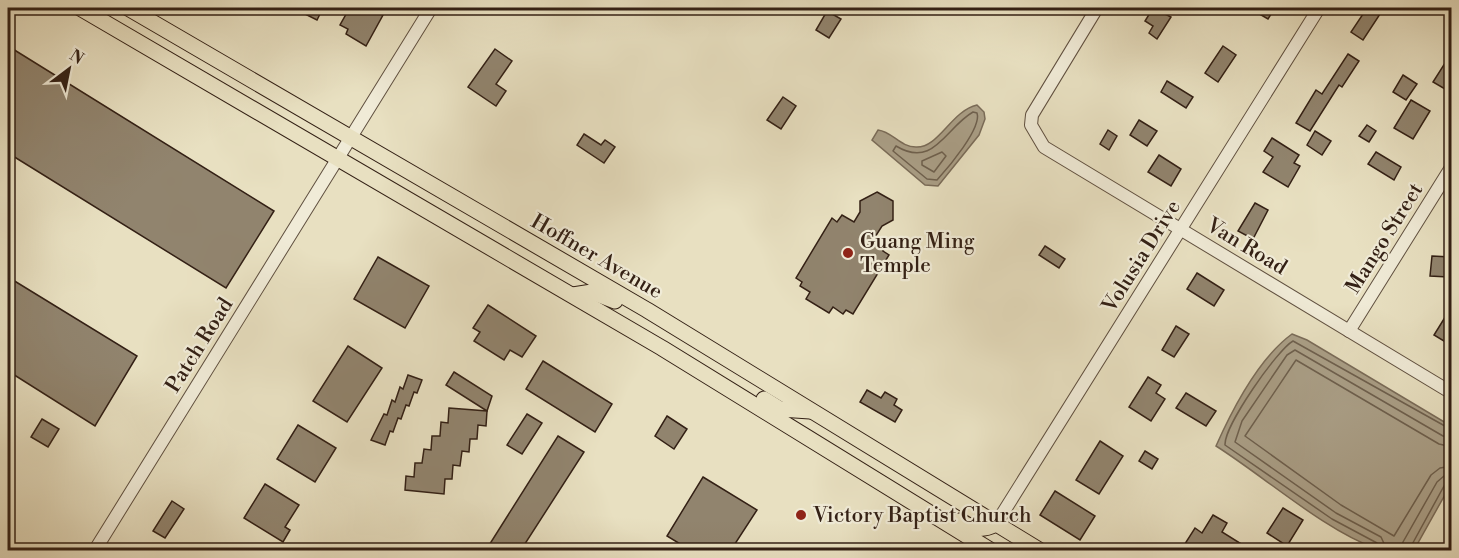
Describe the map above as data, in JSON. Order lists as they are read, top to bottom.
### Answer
{
  "streets": {
    "main road": ["Hoffner Avenue"],
    "street": [
      "Mango Street",
      "Van Road",
      "Volusia Drive",
      "Patch Road"
    ]
  },
  "crossings": [
    ["Mango Street", "Van Road"],
    ["Van Road", "Volusia Drive"],
    ["Hoffner Avenue", "Volusia Drive"],
    ["Hoffner Avenue", "Patch Road"]
  ],
  "places": ["Guang Ming Temple", "Victory Baptist Church"],
  "north": "top right"
}
